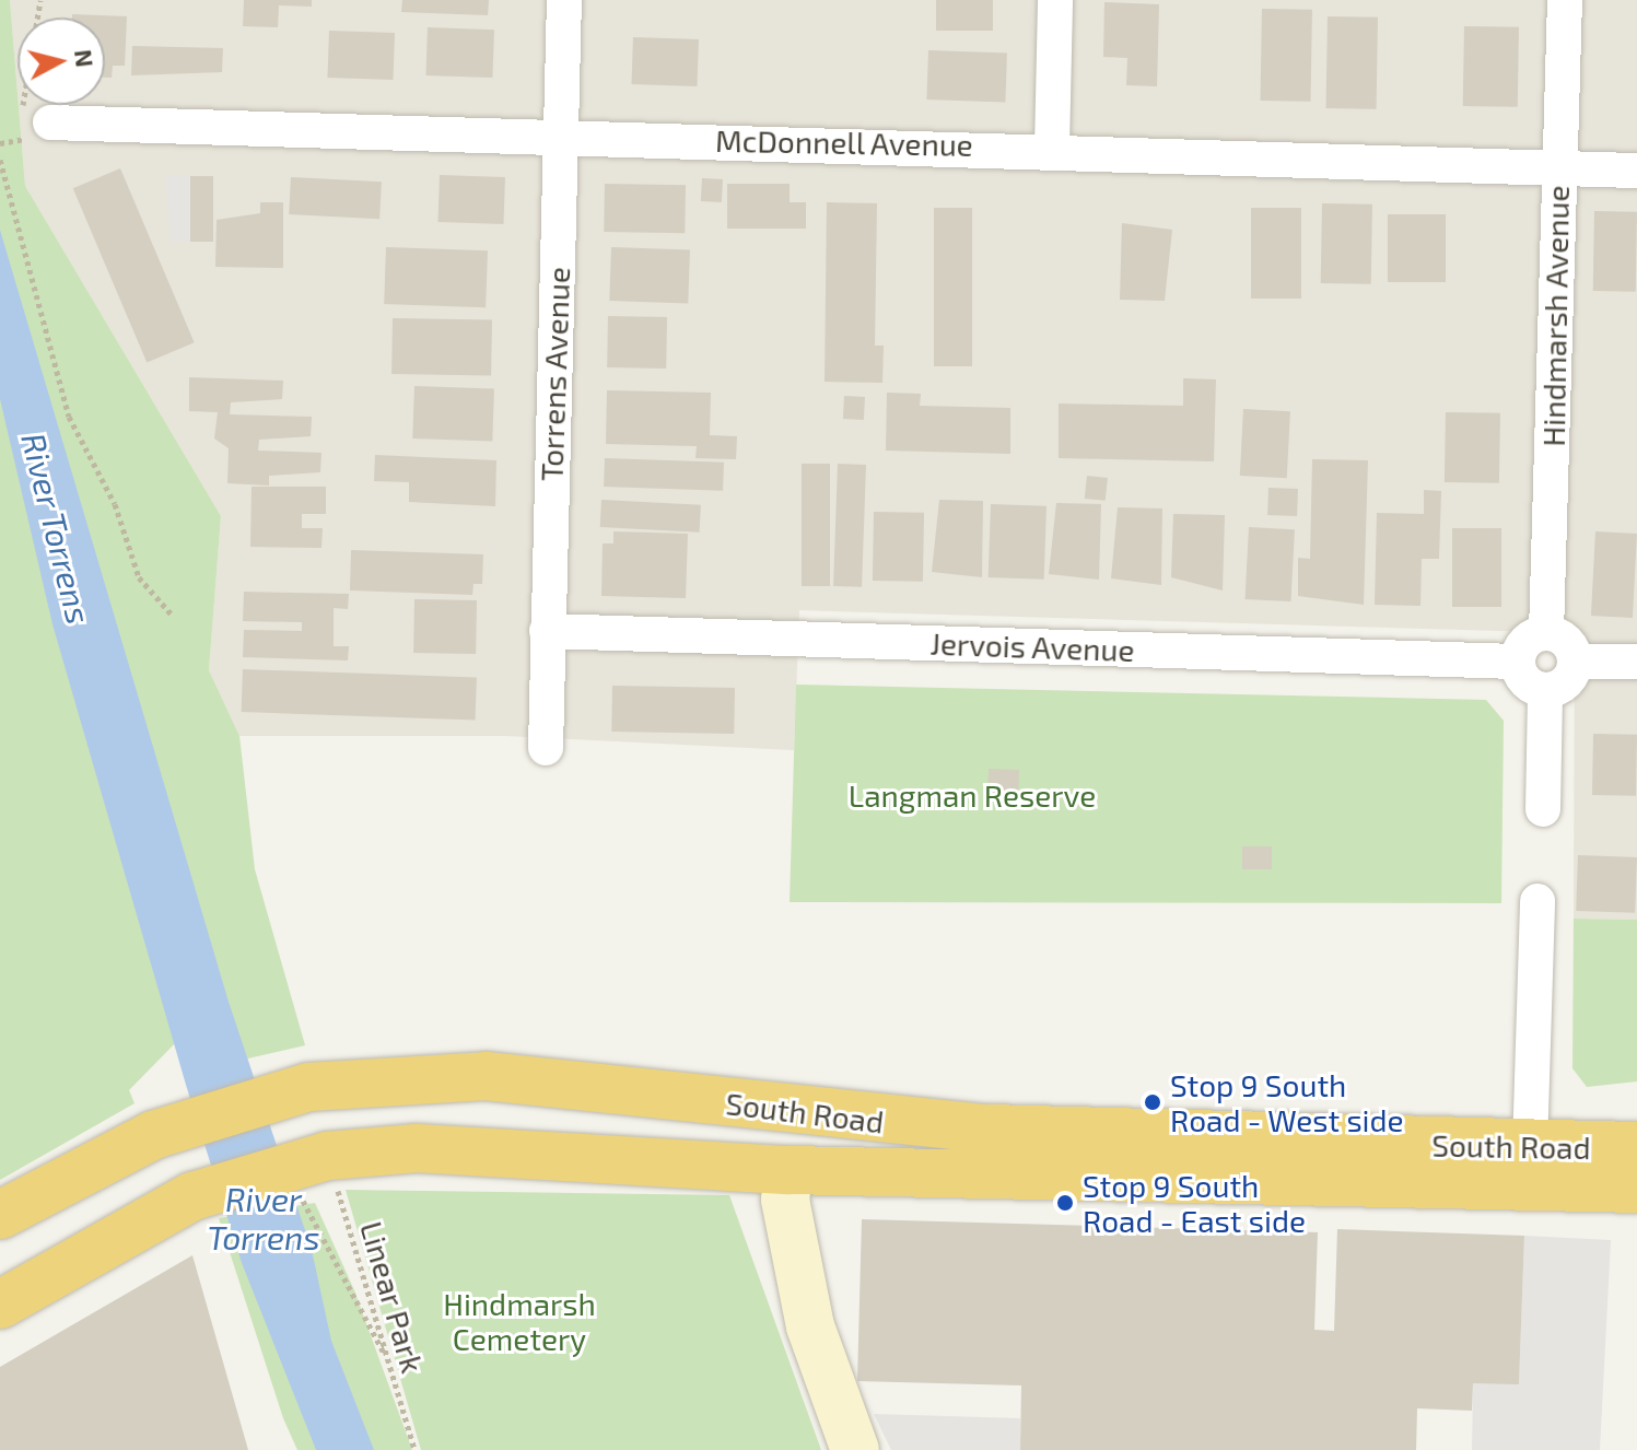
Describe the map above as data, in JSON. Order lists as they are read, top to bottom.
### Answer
{
  "streets": {
    "highway": ["South Road"],
    "street": [
      "McDonnell Avenue",
      "Hindmarsh Avenue",
      "Torrens Avenue",
      "Jervois Avenue"
    ],
    "path": ["Linear Park"]
  },
  "crossings": [
    ["McDonnell Avenue", "Hindmarsh Avenue"],
    ["McDonnell Avenue", "Torrens Avenue"],
    ["Hindmarsh Avenue", "Jervois Avenue"],
    ["Torrens Avenue", "Jervois Avenue"],
    ["South Road", "Linear Park"]
  ],
  "water": ["River Torrens"],
  "parks": ["Langman Reserve", "Hindmarsh Cemetery"],
  "places": ["Stop 9 South Road - West side", "Stop 9 South Road - East side"],
  "north": "right"
}
